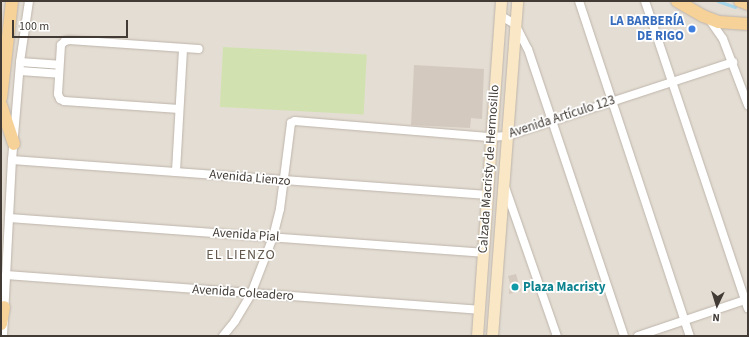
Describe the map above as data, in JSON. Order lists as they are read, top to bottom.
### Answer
{
  "streets": {
    "main road": ["Calzada Macristy de Hermosillo"],
    "street": [
      "Avenida Artículo 123",
      "Avenida Lienzo",
      "Avenida Pial",
      "Avenida Coleadero"
    ]
  },
  "crossings": [
    ["Avenida Artículo 123", "Calzada Macristy de Hermosillo"],
    ["Avenida Artículo 123", "Avenida Lienzo"],
    ["Calzada Macristy de Hermosillo", "Avenida Lienzo"],
    ["Calzada Macristy de Hermosillo", "Avenida Pial"],
    ["Calzada Macristy de Hermosillo", "Avenida Coleadero"]
  ],
  "districts": ["EL LIENZO"],
  "places": ["LA BARBERÍA DE RIGO", "Plaza Macristy"],
  "scale_bar": "100 m",
  "north": "bottom"
}
